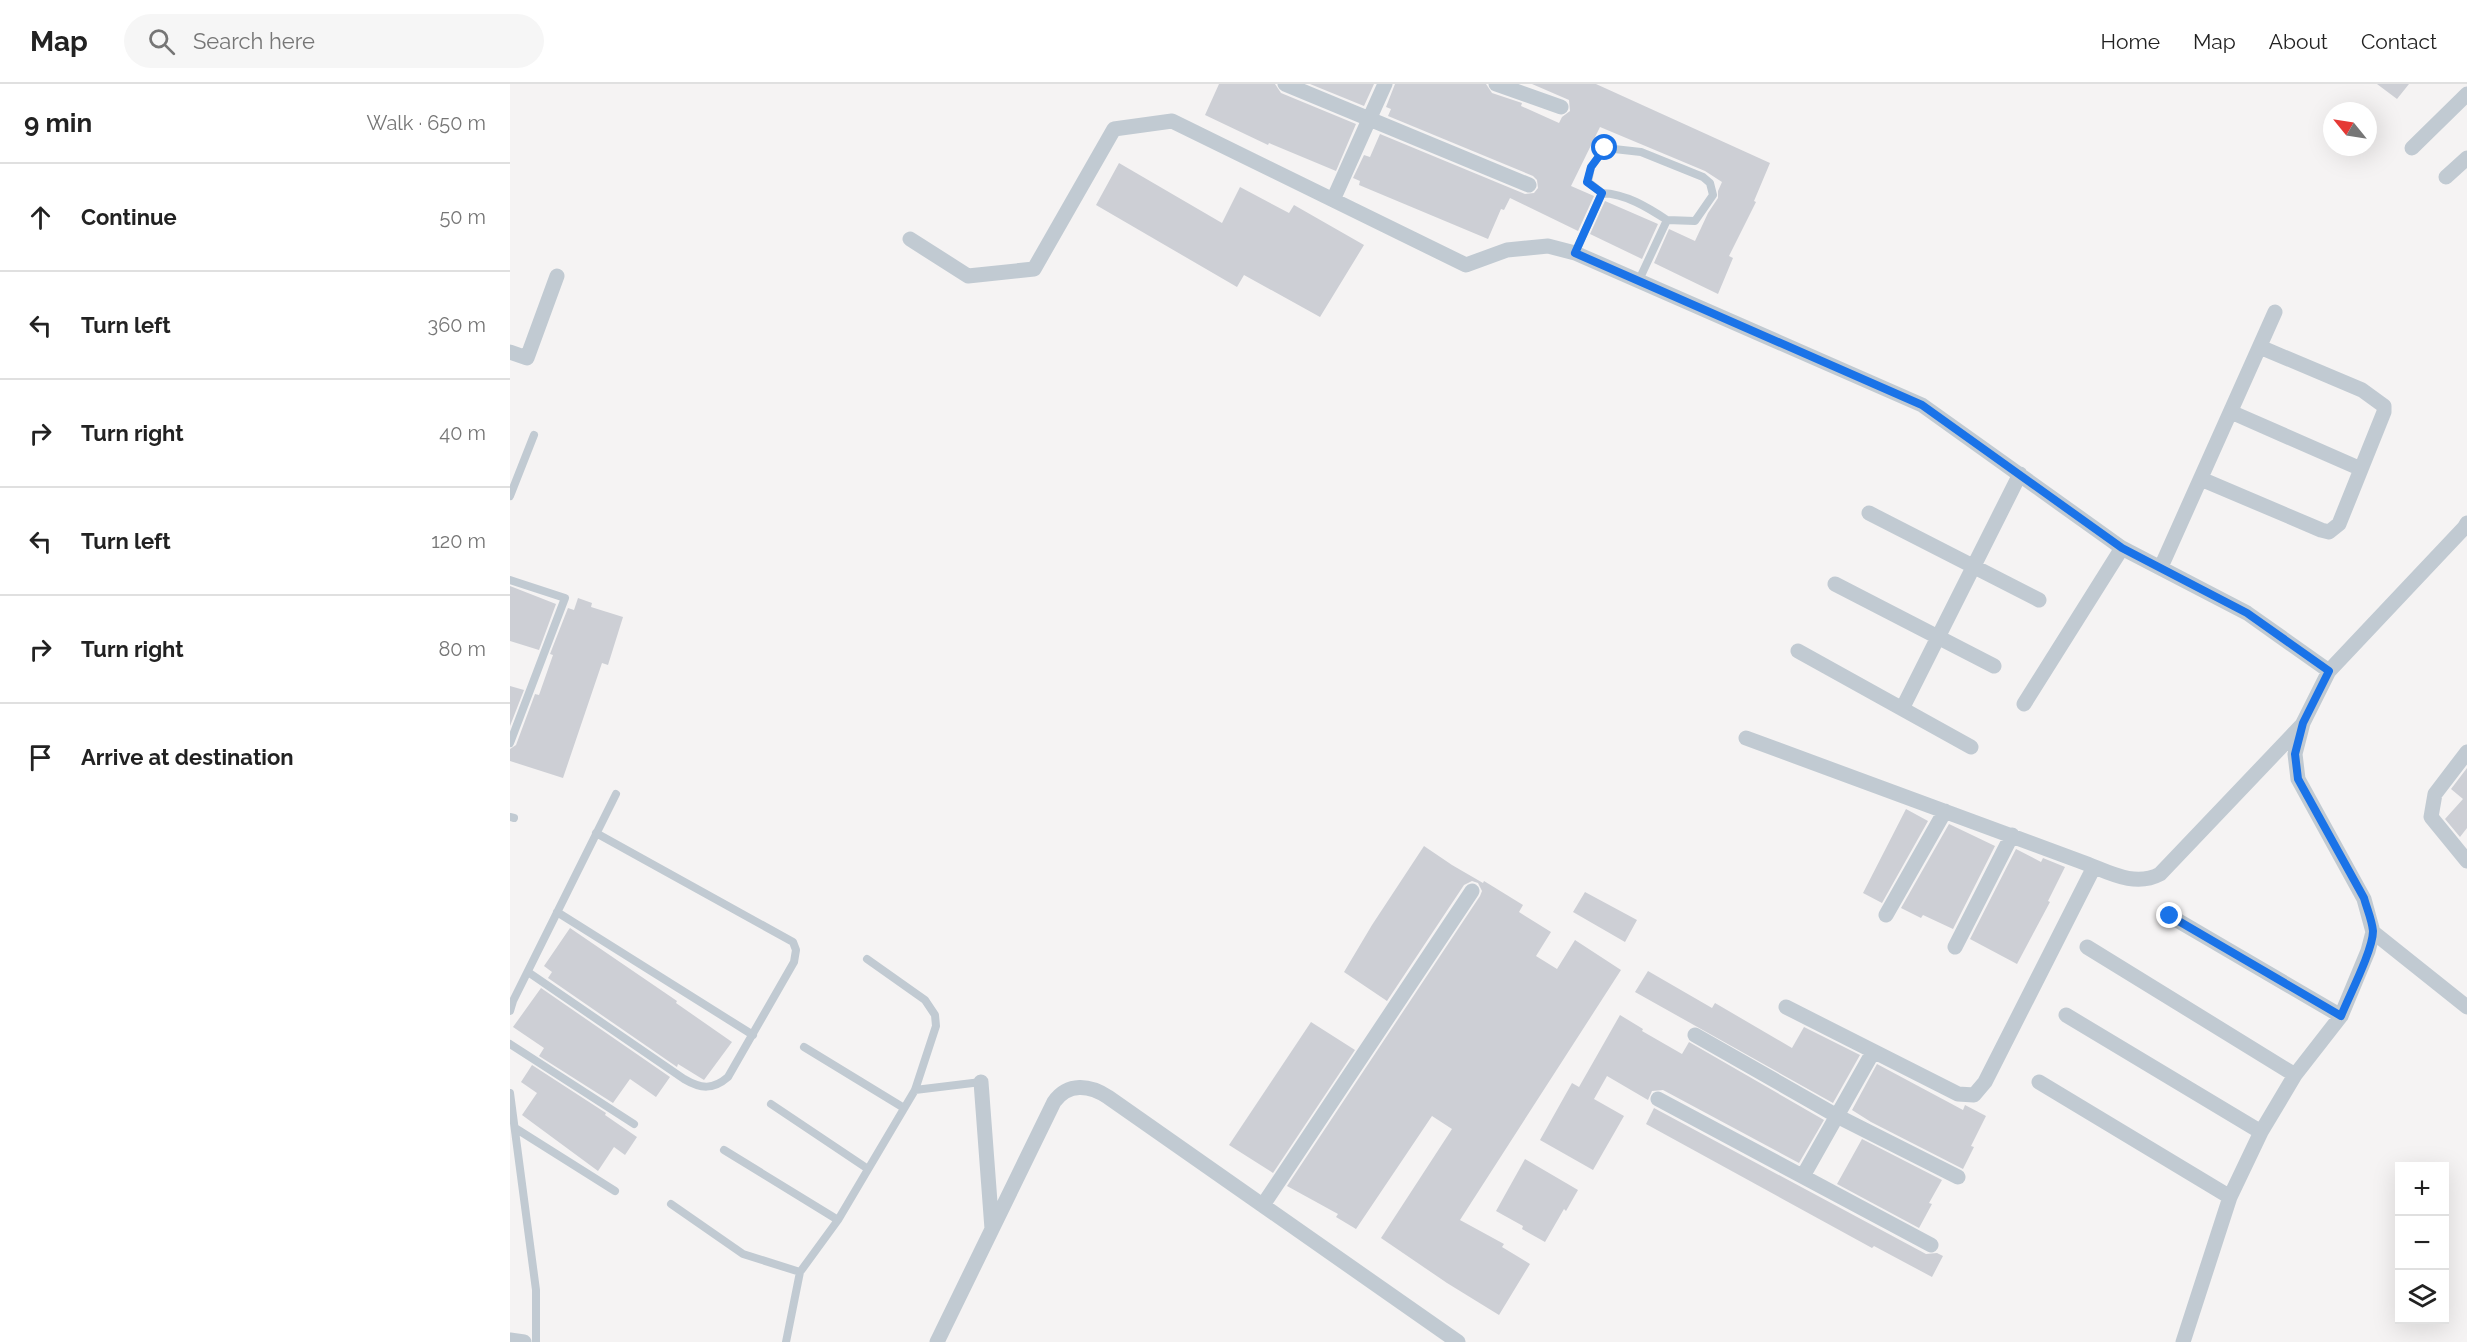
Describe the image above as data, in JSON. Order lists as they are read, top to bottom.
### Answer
{
  "north": "top left",
  "page": {
    "header": "Map",
    "search": "Search here",
    "nav": [
      "Home",
      "Map",
      "About",
      "Contact"
    ],
    "heading": ["9 min", "Walk · 650 m"],
    "list": [
      ["Continue", "50 m"],
      ["Turn left", "360 m"],
      ["Turn right", "40 m"],
      ["Turn left", "120 m"],
      ["Turn right", "80 m"],
      "Arrive at destination"
    ],
    "map_buttons": ["+", "−"]
  }
}
